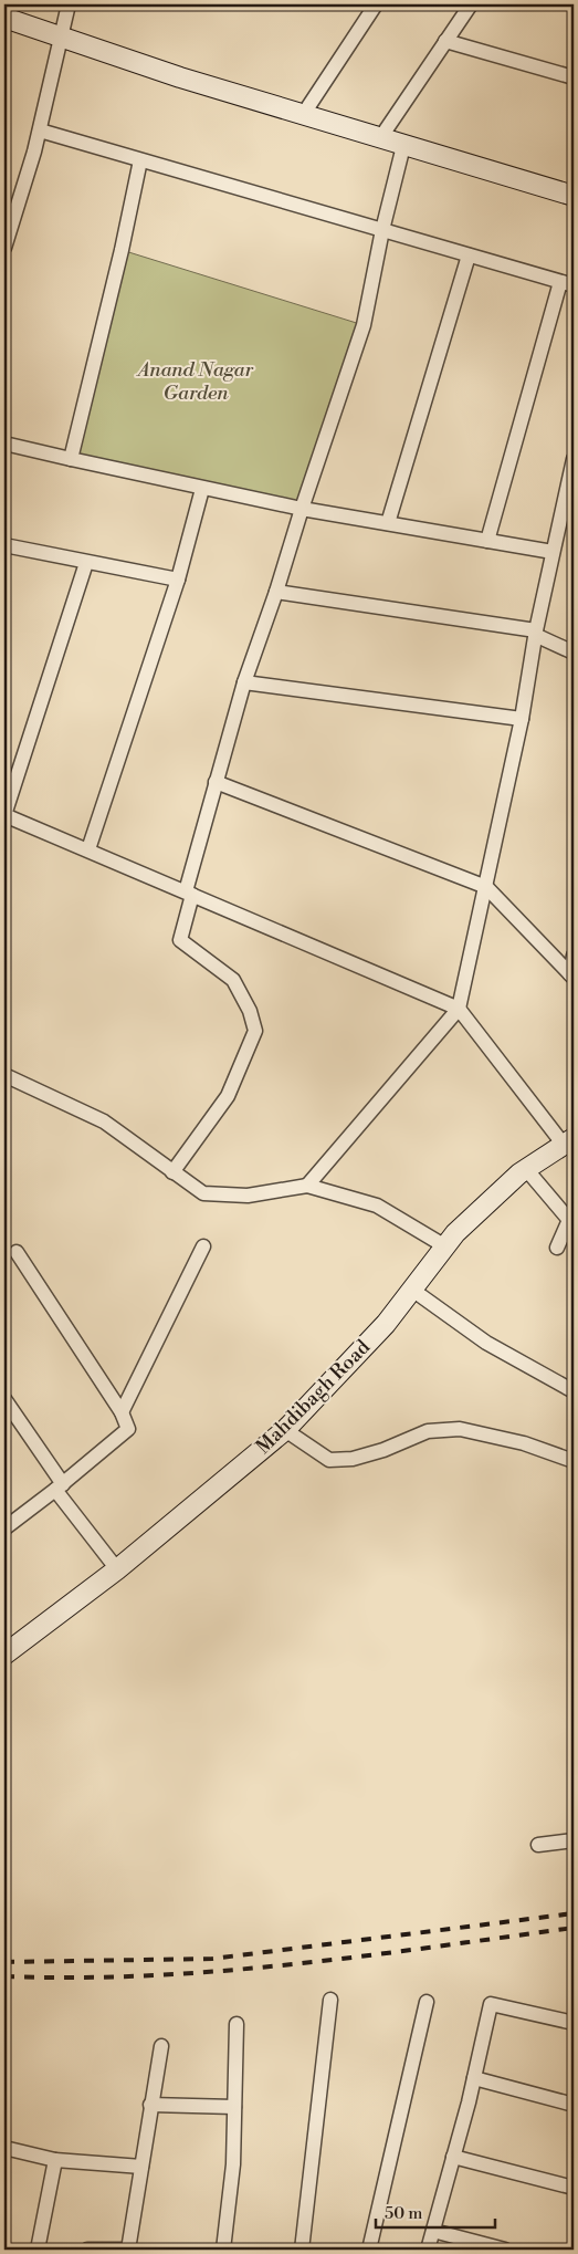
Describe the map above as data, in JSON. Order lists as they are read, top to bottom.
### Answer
{
  "streets": {
    "street": ["Mahdibagh Road"]
  },
  "parks": ["Anand Nagar Garden"],
  "scale_bar": "50 m"
}
